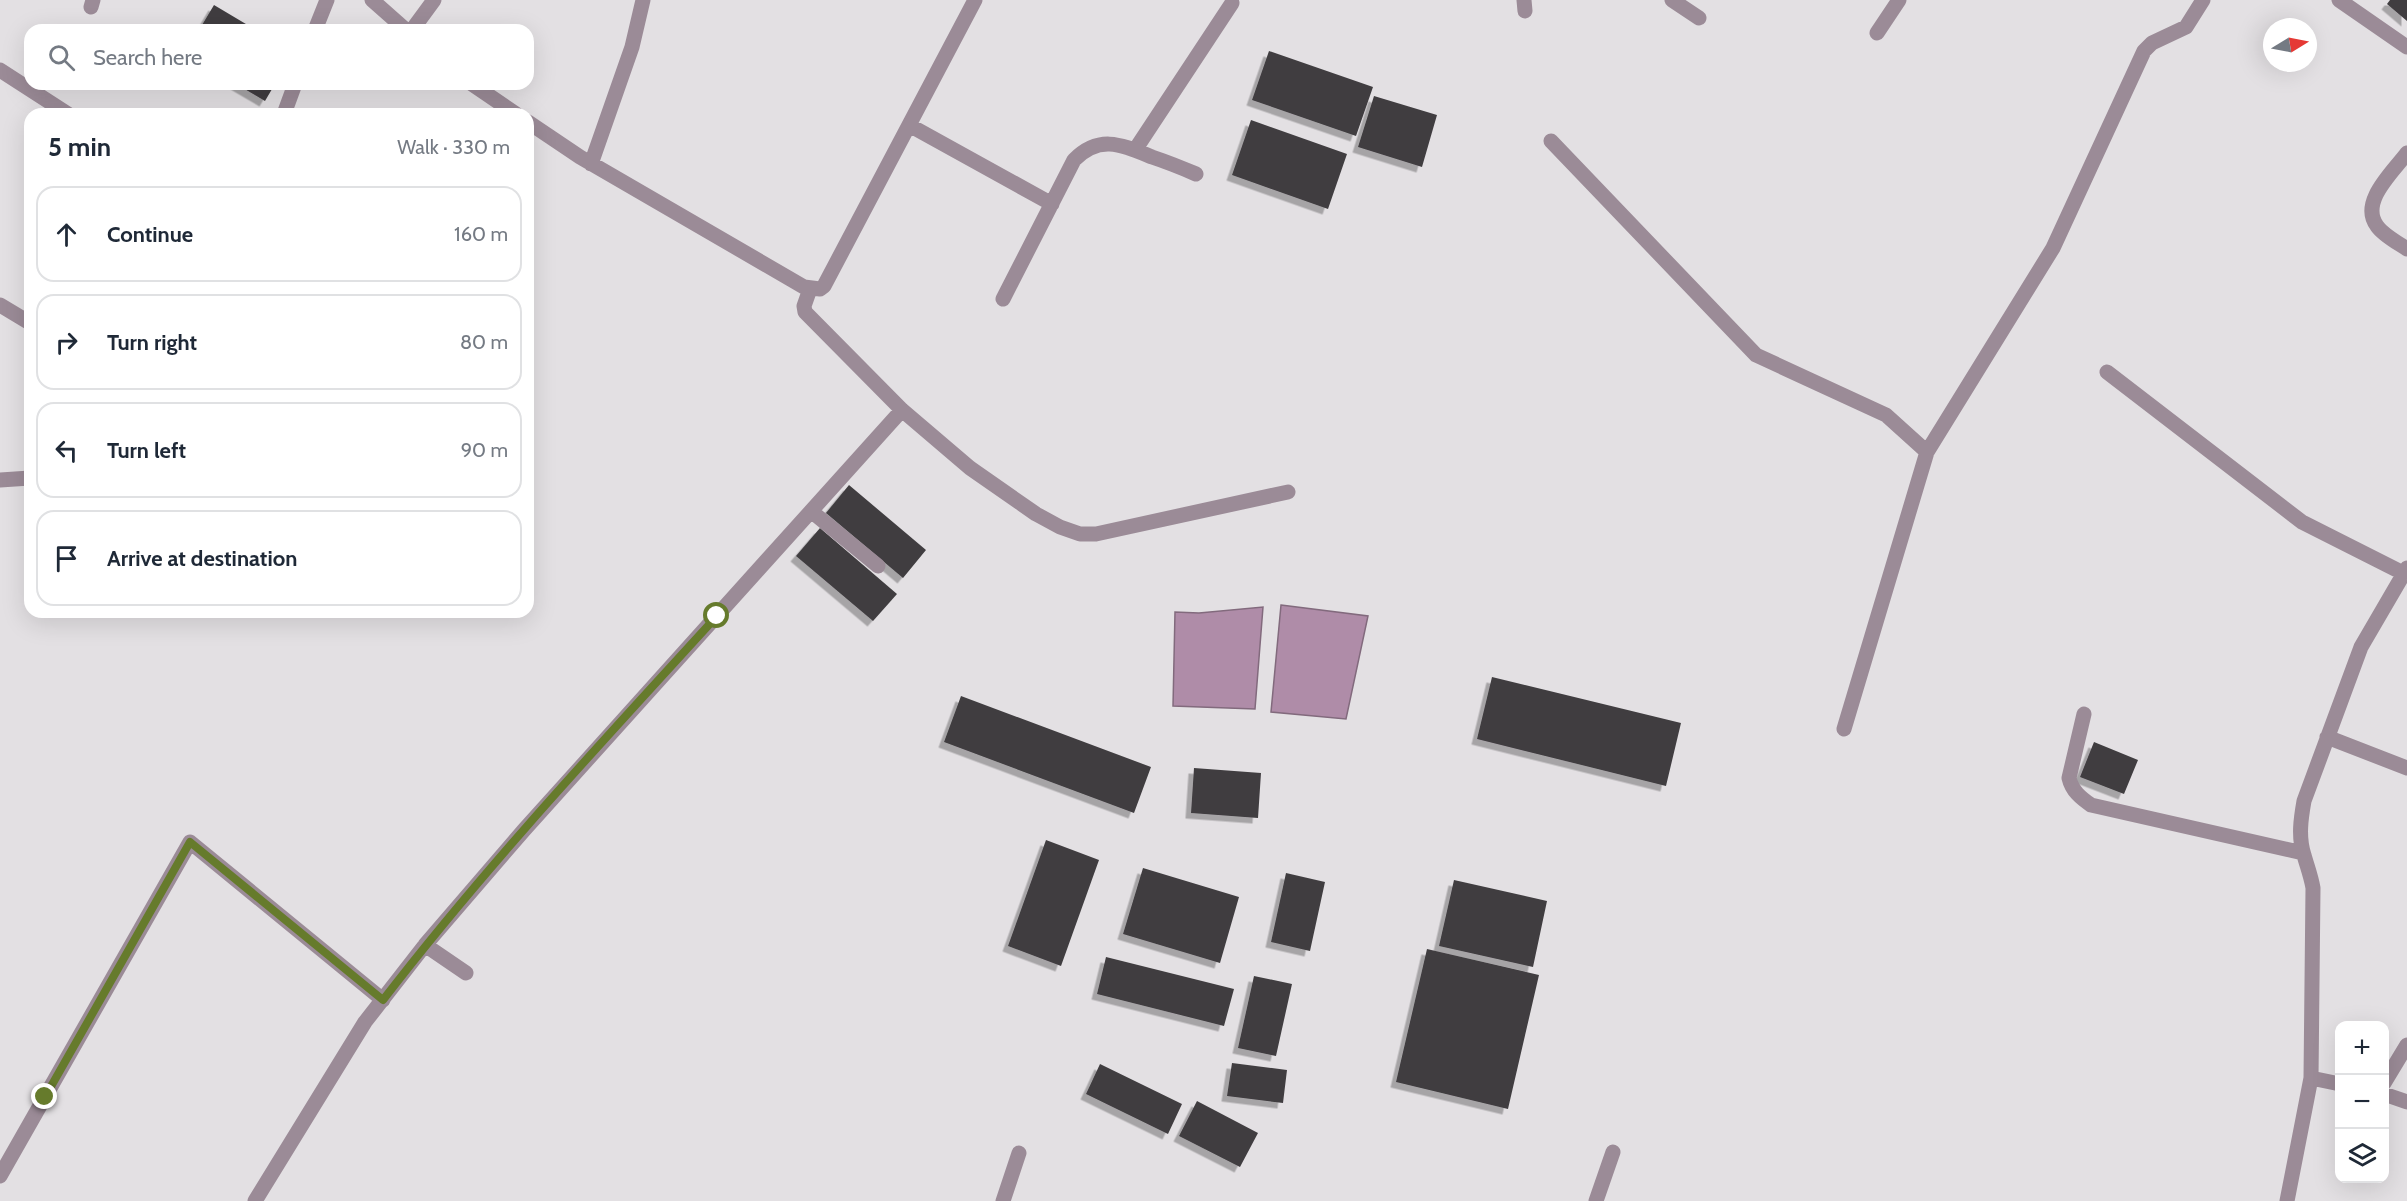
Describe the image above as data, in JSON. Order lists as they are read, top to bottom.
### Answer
{
  "north": "right",
  "page": {
    "search": "Search here",
    "heading": ["5 min", "Walk · 330 m"],
    "list": [
      ["Continue", "160 m"],
      ["Turn right", "80 m"],
      ["Turn left", "90 m"],
      "Arrive at destination"
    ],
    "map_buttons": ["+", "−"]
  }
}
